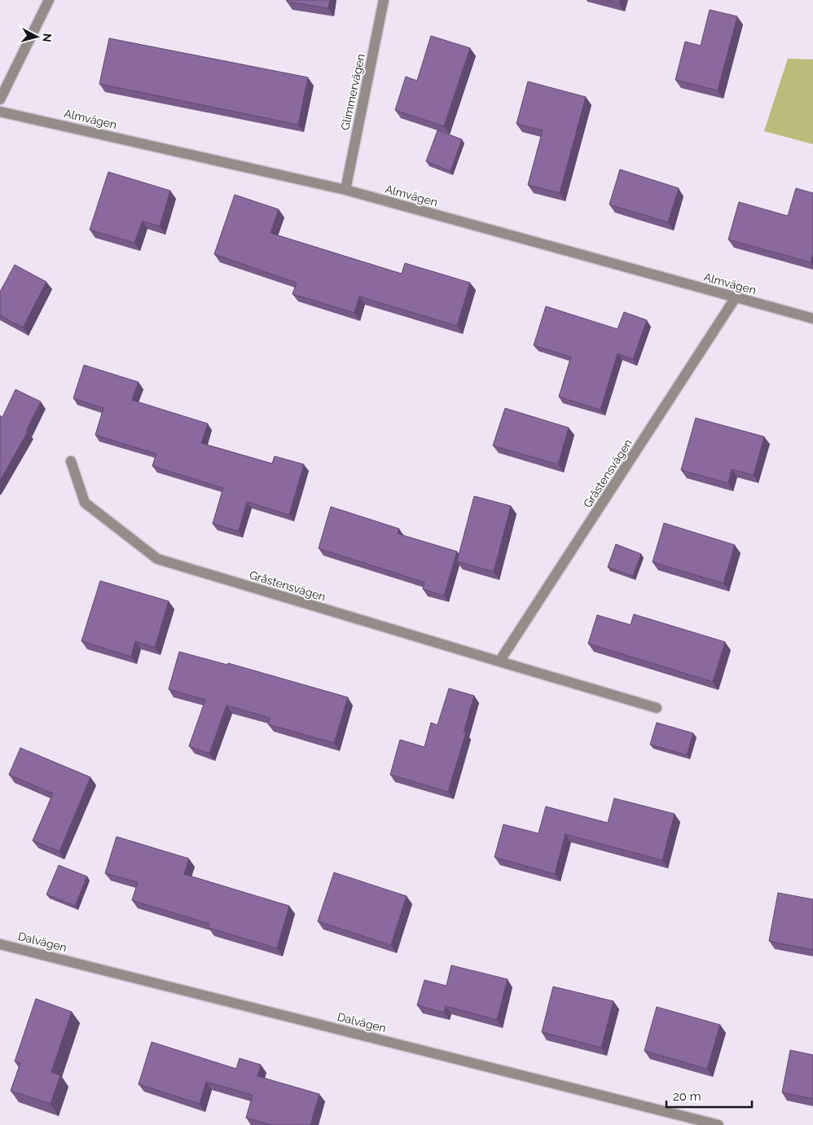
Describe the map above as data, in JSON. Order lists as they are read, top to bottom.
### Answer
{
  "streets": {
    "street": [
      "Glimmervägen",
      "Almvägen",
      "Gråstensvägen",
      "Dalvägen"
    ]
  },
  "crossings": [
    ["Glimmervägen", "Almvägen"],
    ["Almvägen", "Gråstensvägen"]
  ],
  "scale_bar": "20 m",
  "north": "right"
}
